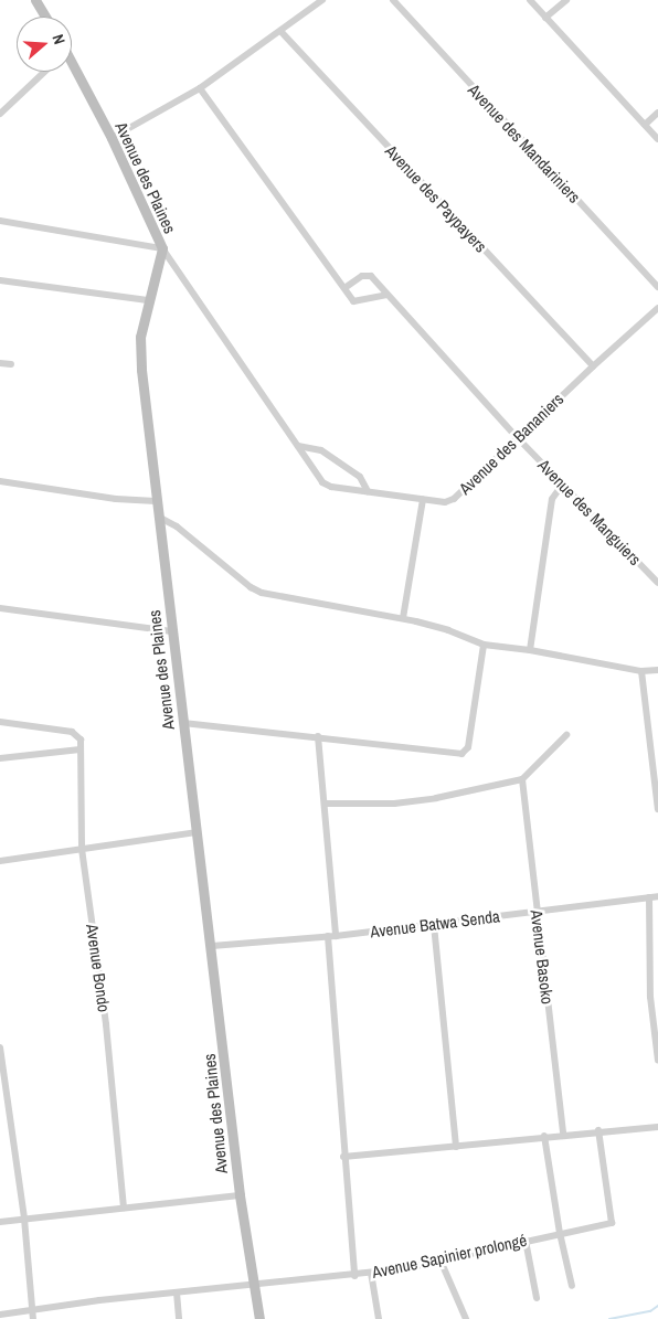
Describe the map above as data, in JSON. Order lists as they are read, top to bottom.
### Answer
{
  "streets": {
    "street": [
      "Avenue des Mandariniers",
      "Avenue des Plaines",
      "Avenue des Paypayers",
      "Avenue des Bananiers",
      "Avenue des Manguiers",
      "Avenue Batwa Senda",
      "Avenue Basoko",
      "Avenue Bondo",
      "Avenue Sapinier prolongé"
    ]
  },
  "crossings": [
    ["Avenue des Plaines", "Avenue des Bananiers"],
    ["Avenue des Plaines", "Avenue Batwa Senda"],
    ["Avenue des Plaines", "Avenue Sapinier prolongé"],
    ["Avenue des Paypayers", "Avenue des Bananiers"],
    ["Avenue des Bananiers", "Avenue des Manguiers"],
    ["Avenue Batwa Senda", "Avenue Basoko"]
  ],
  "north": "right"
}
